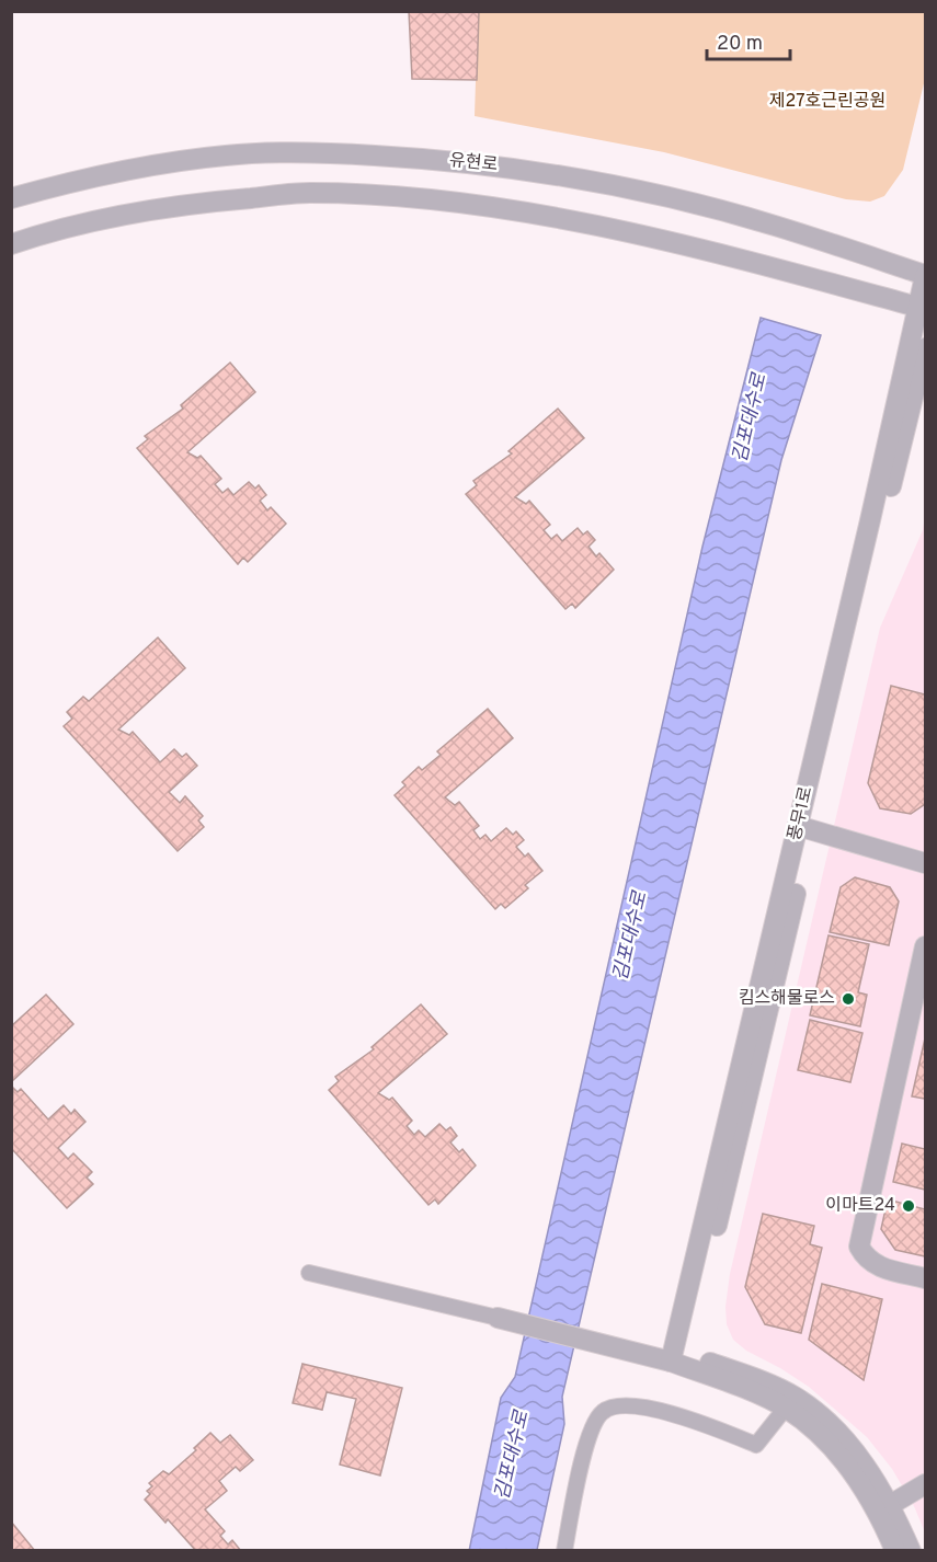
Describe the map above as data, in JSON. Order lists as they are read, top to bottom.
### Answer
{
  "streets": {
    "street": ["유현로", "풍무1로"]
  },
  "crossings": [
    ["유현로", "풍무1로"]
  ],
  "water": ["김포대수로"],
  "parks": ["제27호근린공원"],
  "places": ["킴스해물로스", "이마트24"],
  "scale_bar": "20 m"
}
